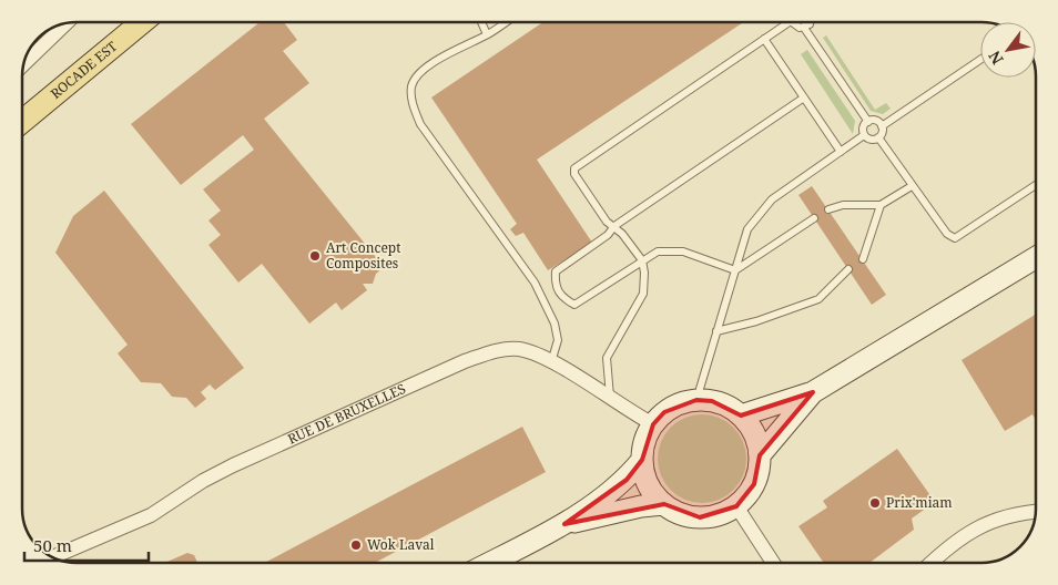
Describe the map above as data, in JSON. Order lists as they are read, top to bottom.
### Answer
{
  "streets": {
    "main road": ["ROCADE EST"],
    "street": ["RUE DE BRUXELLES"]
  },
  "places": ["Art Concept Composites", "Prix'miam", "Wok Laval"],
  "scale_bar": "50 m",
  "north": "bottom left"
}
